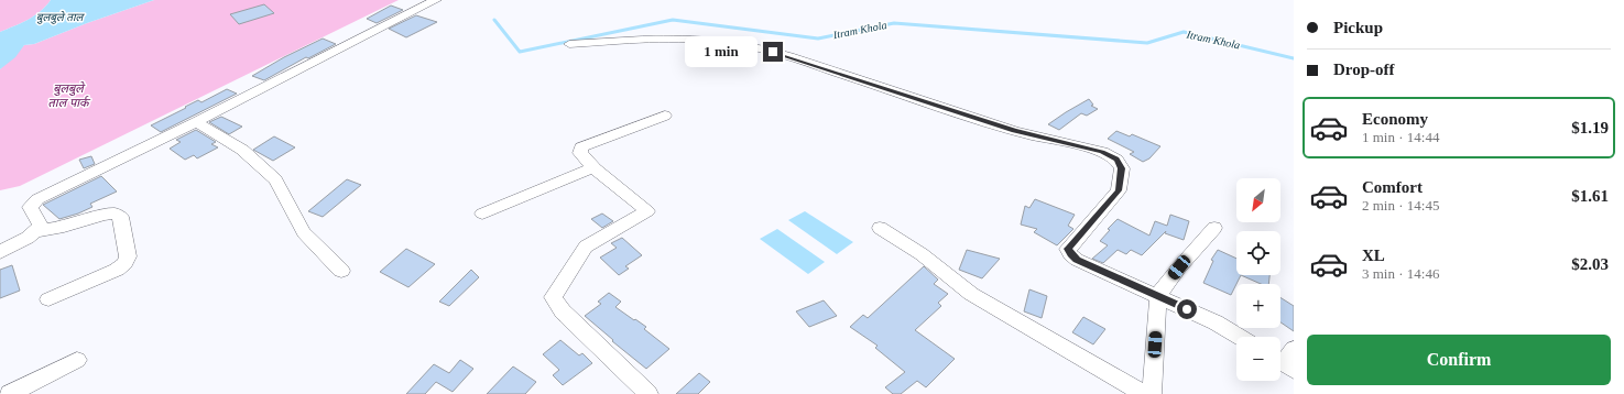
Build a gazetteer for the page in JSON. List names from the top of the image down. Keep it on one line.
{"water":["बुलबुले ताल","Itram Khola"],"parks":["बुलबुले ताल पार्क"],"north":"bottom left","page":{"banner":["Pickup","Drop-off"],"bubble":"1 min","list":[{"name":"Economy","note":"1 min · 14:44","value":"$1.19"},{"name":"Comfort","note":"2 min · 14:45","value":"$1.61"},{"name":"XL","note":"3 min · 14:46","value":"$2.03"}],"map_buttons":["+","−"],"buttons":"Confirm"}}
